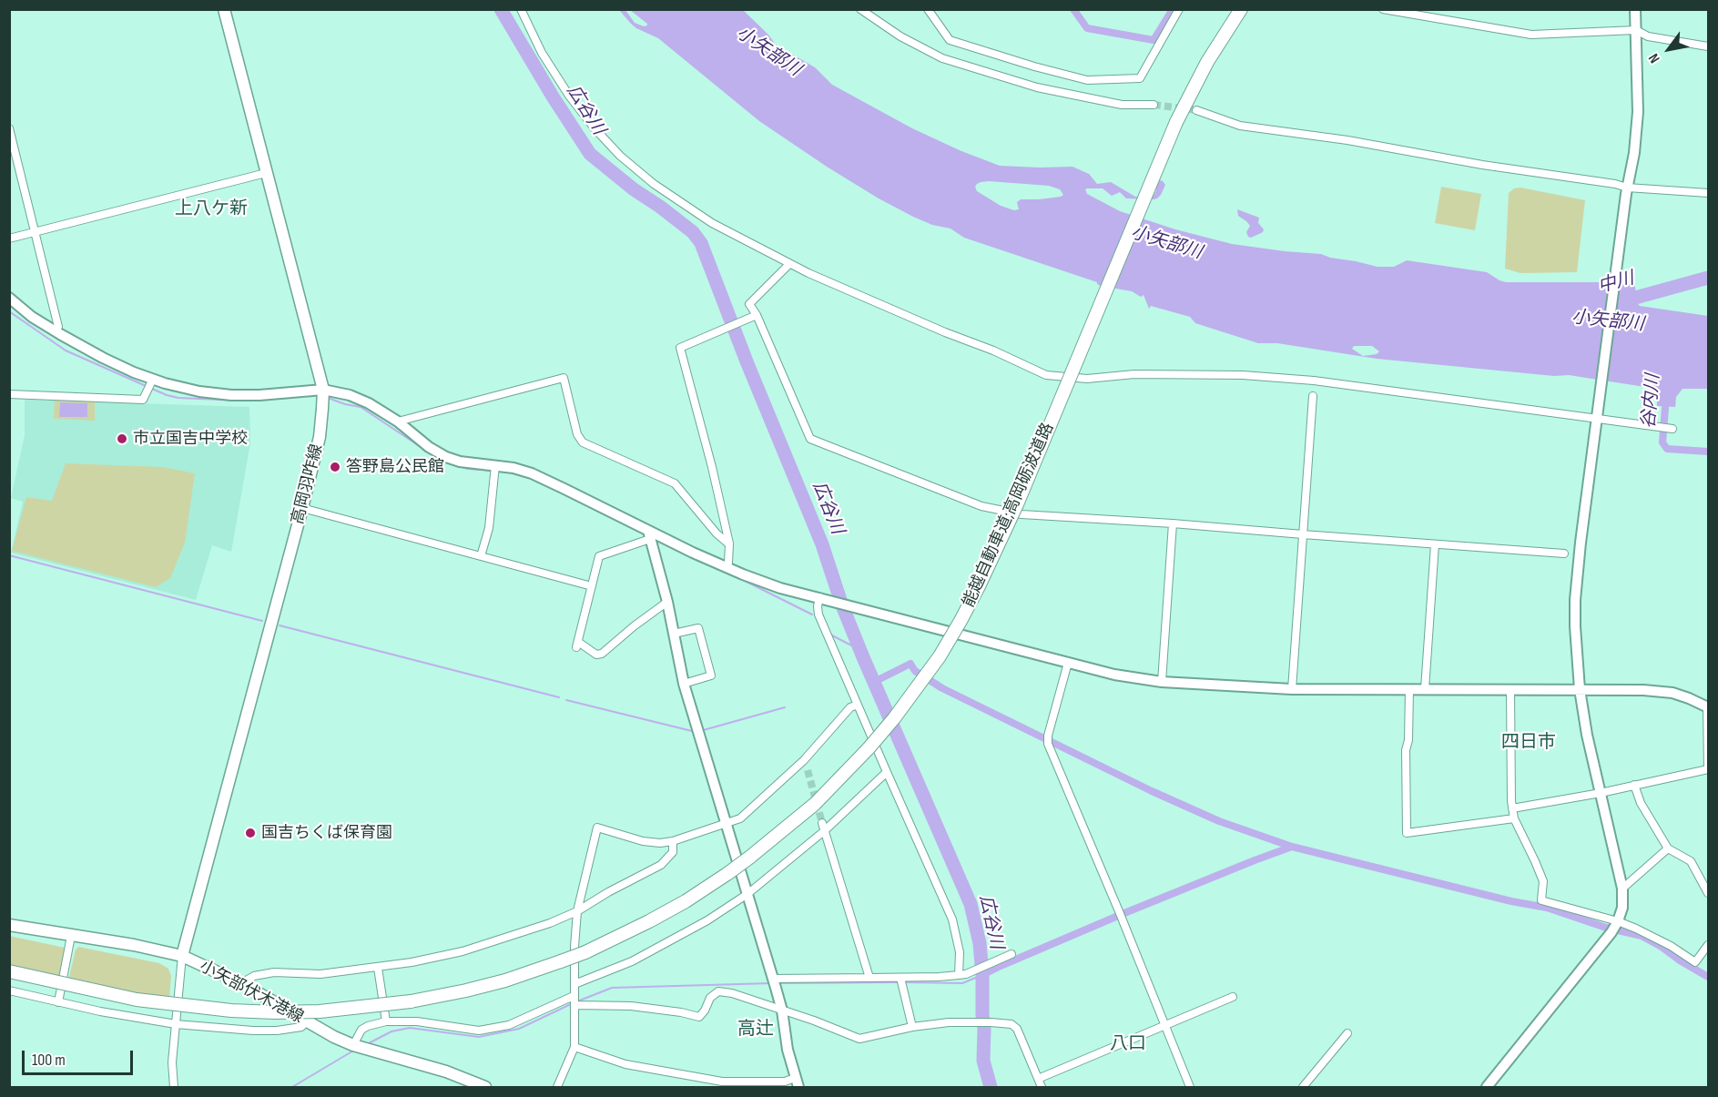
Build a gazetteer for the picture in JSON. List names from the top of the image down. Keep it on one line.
{"streets":{"highway":["能越自動車道;高岡砺波道路"],"main road":["高岡羽咋線","小矢部伏木港線"]},"crossings":[["高岡羽咋線","小矢部伏木港線"]],"districts":["上八ケ新","四日市","高辻","八口"],"water":["小矢部川","広谷川","中川","谷内川"],"places":["市立国吉中学校","答野島公民館","国吉ちくば保育園"],"scale_bar":"100 m","north":"bottom left"}
